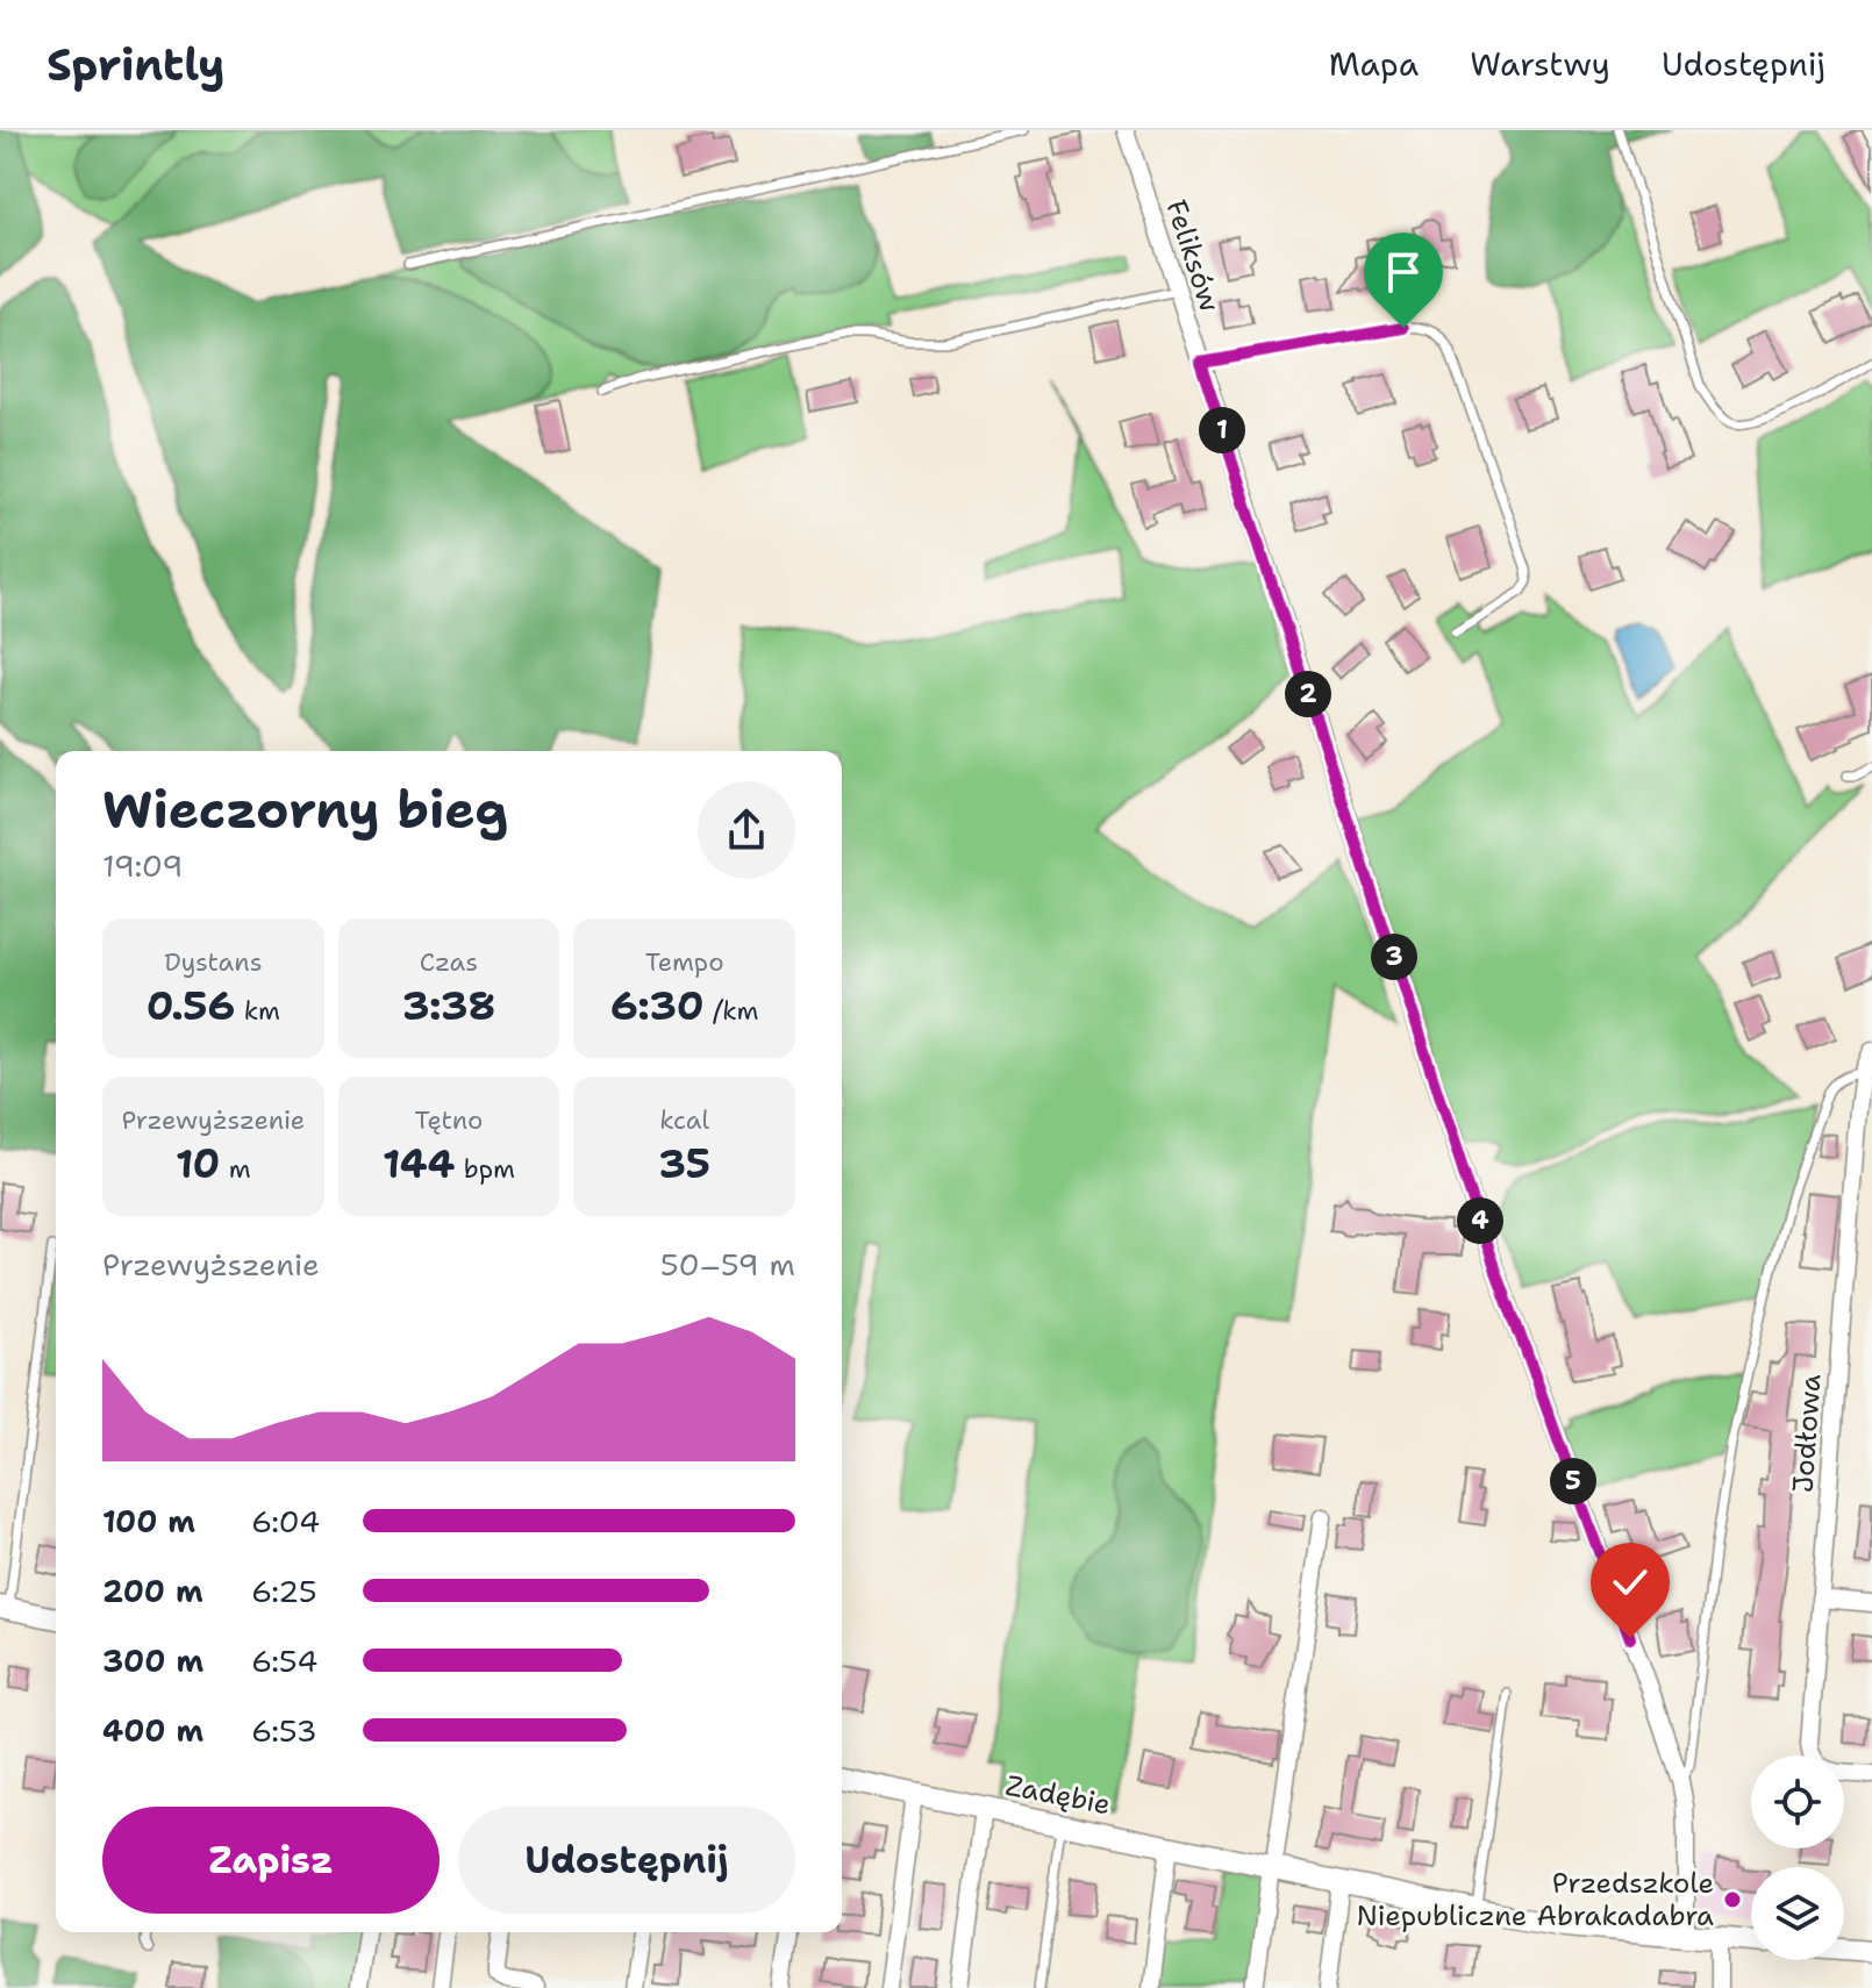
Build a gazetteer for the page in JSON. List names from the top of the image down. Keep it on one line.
{"streets":{"street":["Feliksów","Jodłowa","Zadębie"]},"crossings":[["Feliksów","Zadębie"]],"places":["Przedszkole Niepubliczne Abrakadabra"],"page":{"header":"Sprintly","nav":["Mapa","Warstwy","Udostępnij"],"pins":["1","2","3","4","5"],"heading":["Wieczorny bieg","19:09"],"stats":[["Dystans","0.56 km"],["Czas","3:38"],["Tempo","6:30 /km"],["Przewyższenie","10 m"],["Tętno","144 bpm"],["kcal","35"]],"chart":["Przewyższenie","50–59 m"],"list":[{"name":"100 m","note":"6:04"},{"name":"200 m","note":"6:25"},{"name":"300 m","note":"6:54"},{"name":"400 m","note":"6:53"}],"buttons":["Zapisz","Udostępnij"]}}
